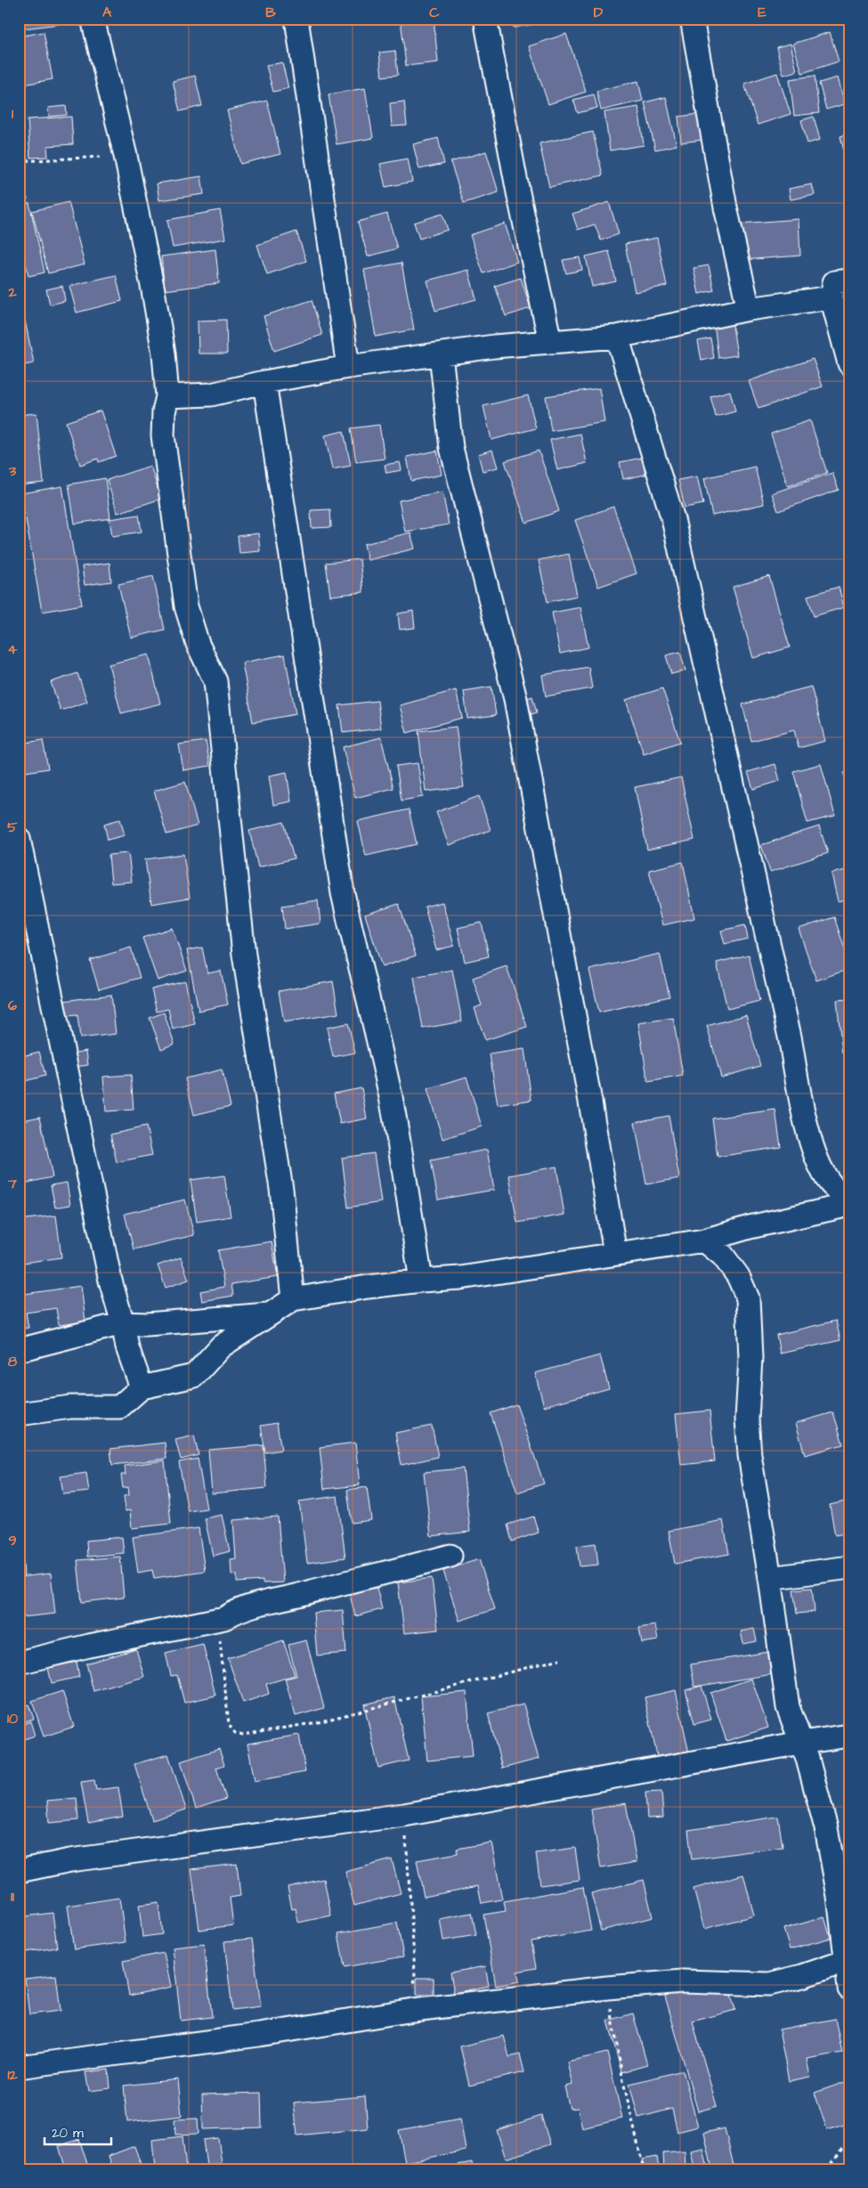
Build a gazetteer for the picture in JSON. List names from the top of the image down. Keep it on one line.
{"scale_bar":"20 m","grid":{"columns":["A","B","C","D","E"],"rows":["1","2","3","4","5","6","7","8","9","10","11","12"]}}
